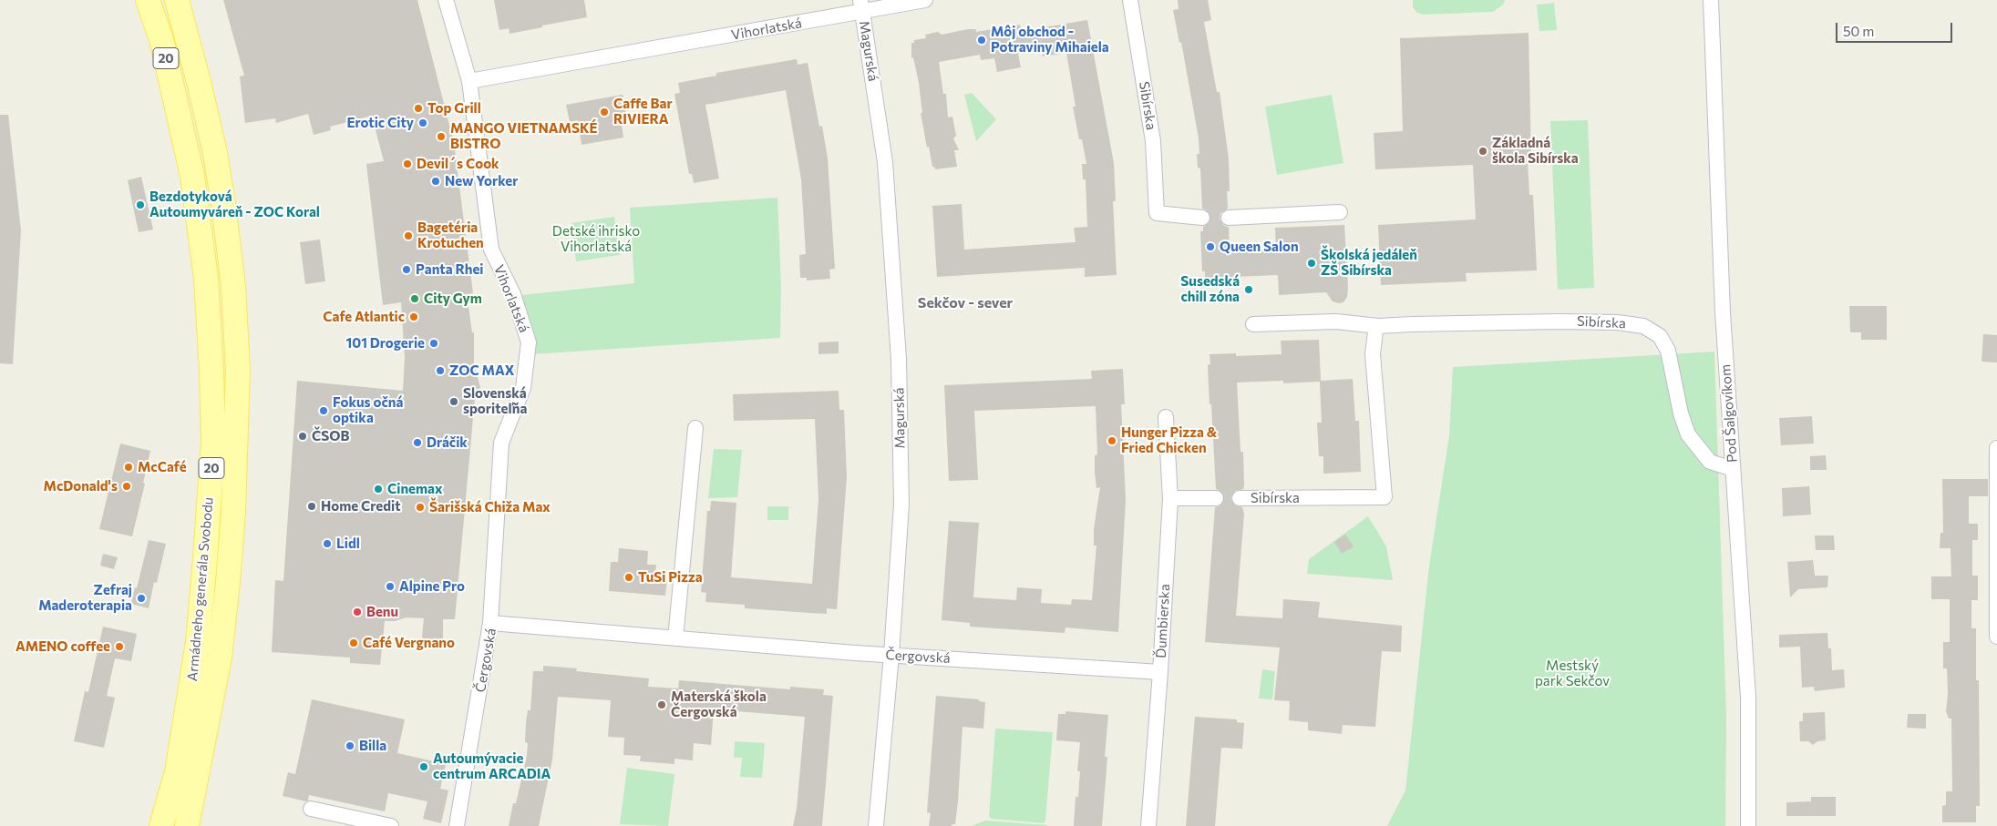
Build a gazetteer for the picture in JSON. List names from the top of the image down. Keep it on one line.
{"streets":{"main road":["20","Armádneho generála Svobodu"],"street":["Vihorlatská","Magurská","Sibírska","Pod Šalgovíkom","Ďumbierska","Čergovská"]},"crossings":[["Vihorlatská","Magurská"],["Vihorlatská","Čergovská"],["Magurská","Čergovská"],["Sibírska","Pod Šalgovíkom"],["Ďumbierska","Čergovská"]],"districts":["Sekčov - sever"],"parks":["Detské ihrisko Vihorlatská","Mestský park Sekčov"],"places":["Môj obchod - Potraviny Mihaiela","Top Grill","Caffe Bar RIVIERA","Erotic City","MANGO VIETNAMSKÉ BISTRO","Základná škola Sibírska","Devil´s Cook","New Yorker","Bezdotyková Autoumyváreň - ZOC Koral","Bagetéria Krotuchen","Queen Salon","Školská jedáleň ZŠ Sibírska","Panta Rhei","Susedská chill zóna","City Gym","Cafe Atlantic","101 Drogerie","ZOC MAX","Slovenská sporiteľňa","Fokus očná optika","ČSOB","Hunger Pizza & Fried Chicken","Dráčik","McCafé","McDonald's","Cinemax","Home Credit","Šarišská Chiža Max","Lidl","TuSi Pizza","Alpine Pro","Zefraj Maderoterapia","Benu","Café Vergnano","AMENO coffee","Materská škola Čergovská","Billa","Autoumývacie centrum ARCADIA"],"scale_bar":"50 m"}
